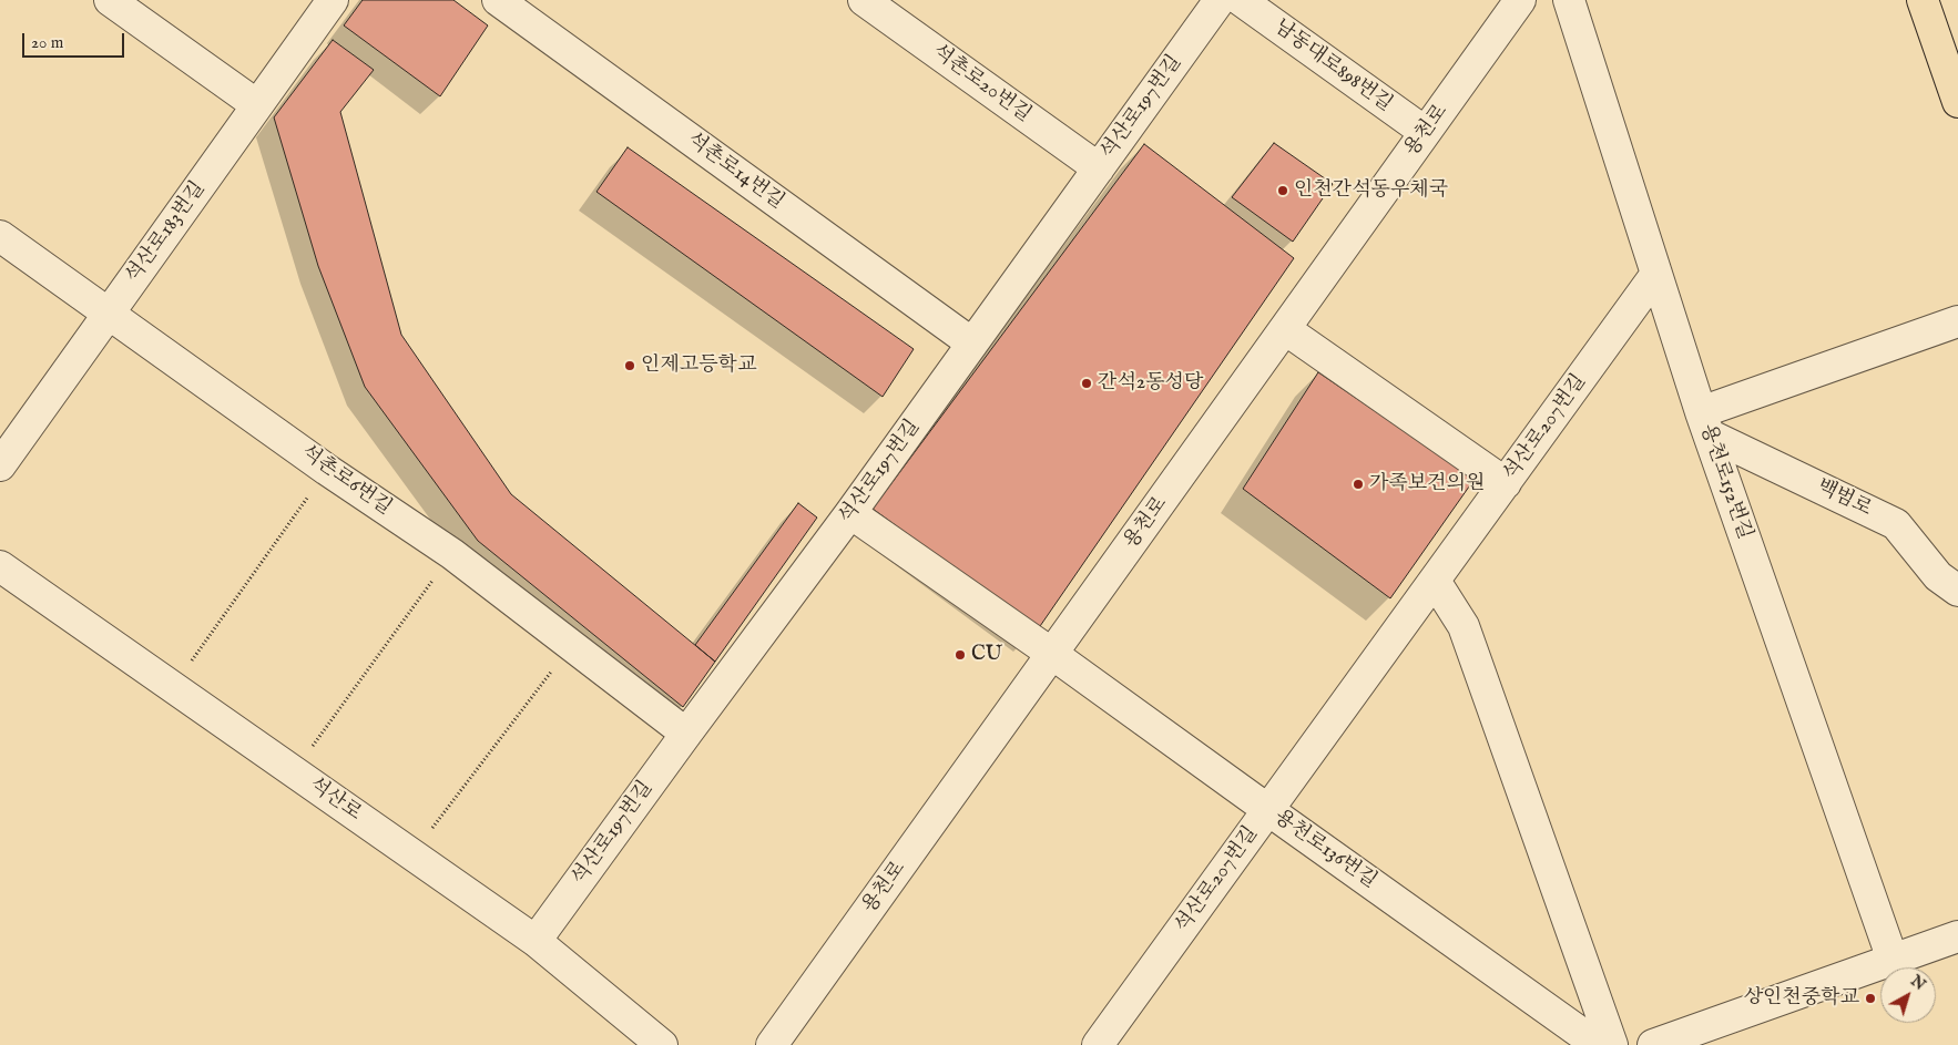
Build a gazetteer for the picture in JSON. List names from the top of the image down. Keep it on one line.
{"streets":{"street":["남동대로898번길","석촌로20번길","석산로197번길","용천로","석촌로14번길","석산로183번길","석산로207번길","석촌로6번길","용천로152번길","백범로","석산로","용천로136번길"]},"crossings":[["남동대로898번길","용천로"],["석촌로20번길","석산로197번길"],["석산로197번길","석촌로14번길"],["석산로197번길","석촌로6번길"],["석산로197번길","석산로"],["석산로197번길","용천로136번길"],["용천로","용천로136번길"],["석산로183번길","석촌로6번길"],["석산로207번길","용천로152번길"],["석산로207번길","용천로136번길"],["용천로152번길","백범로"]],"places":["인천간석동우체국","인제고등학교","간석2동성당","가족보건의원","CU","상인천중학교"],"scale_bar":"20 m","north":"top right"}
